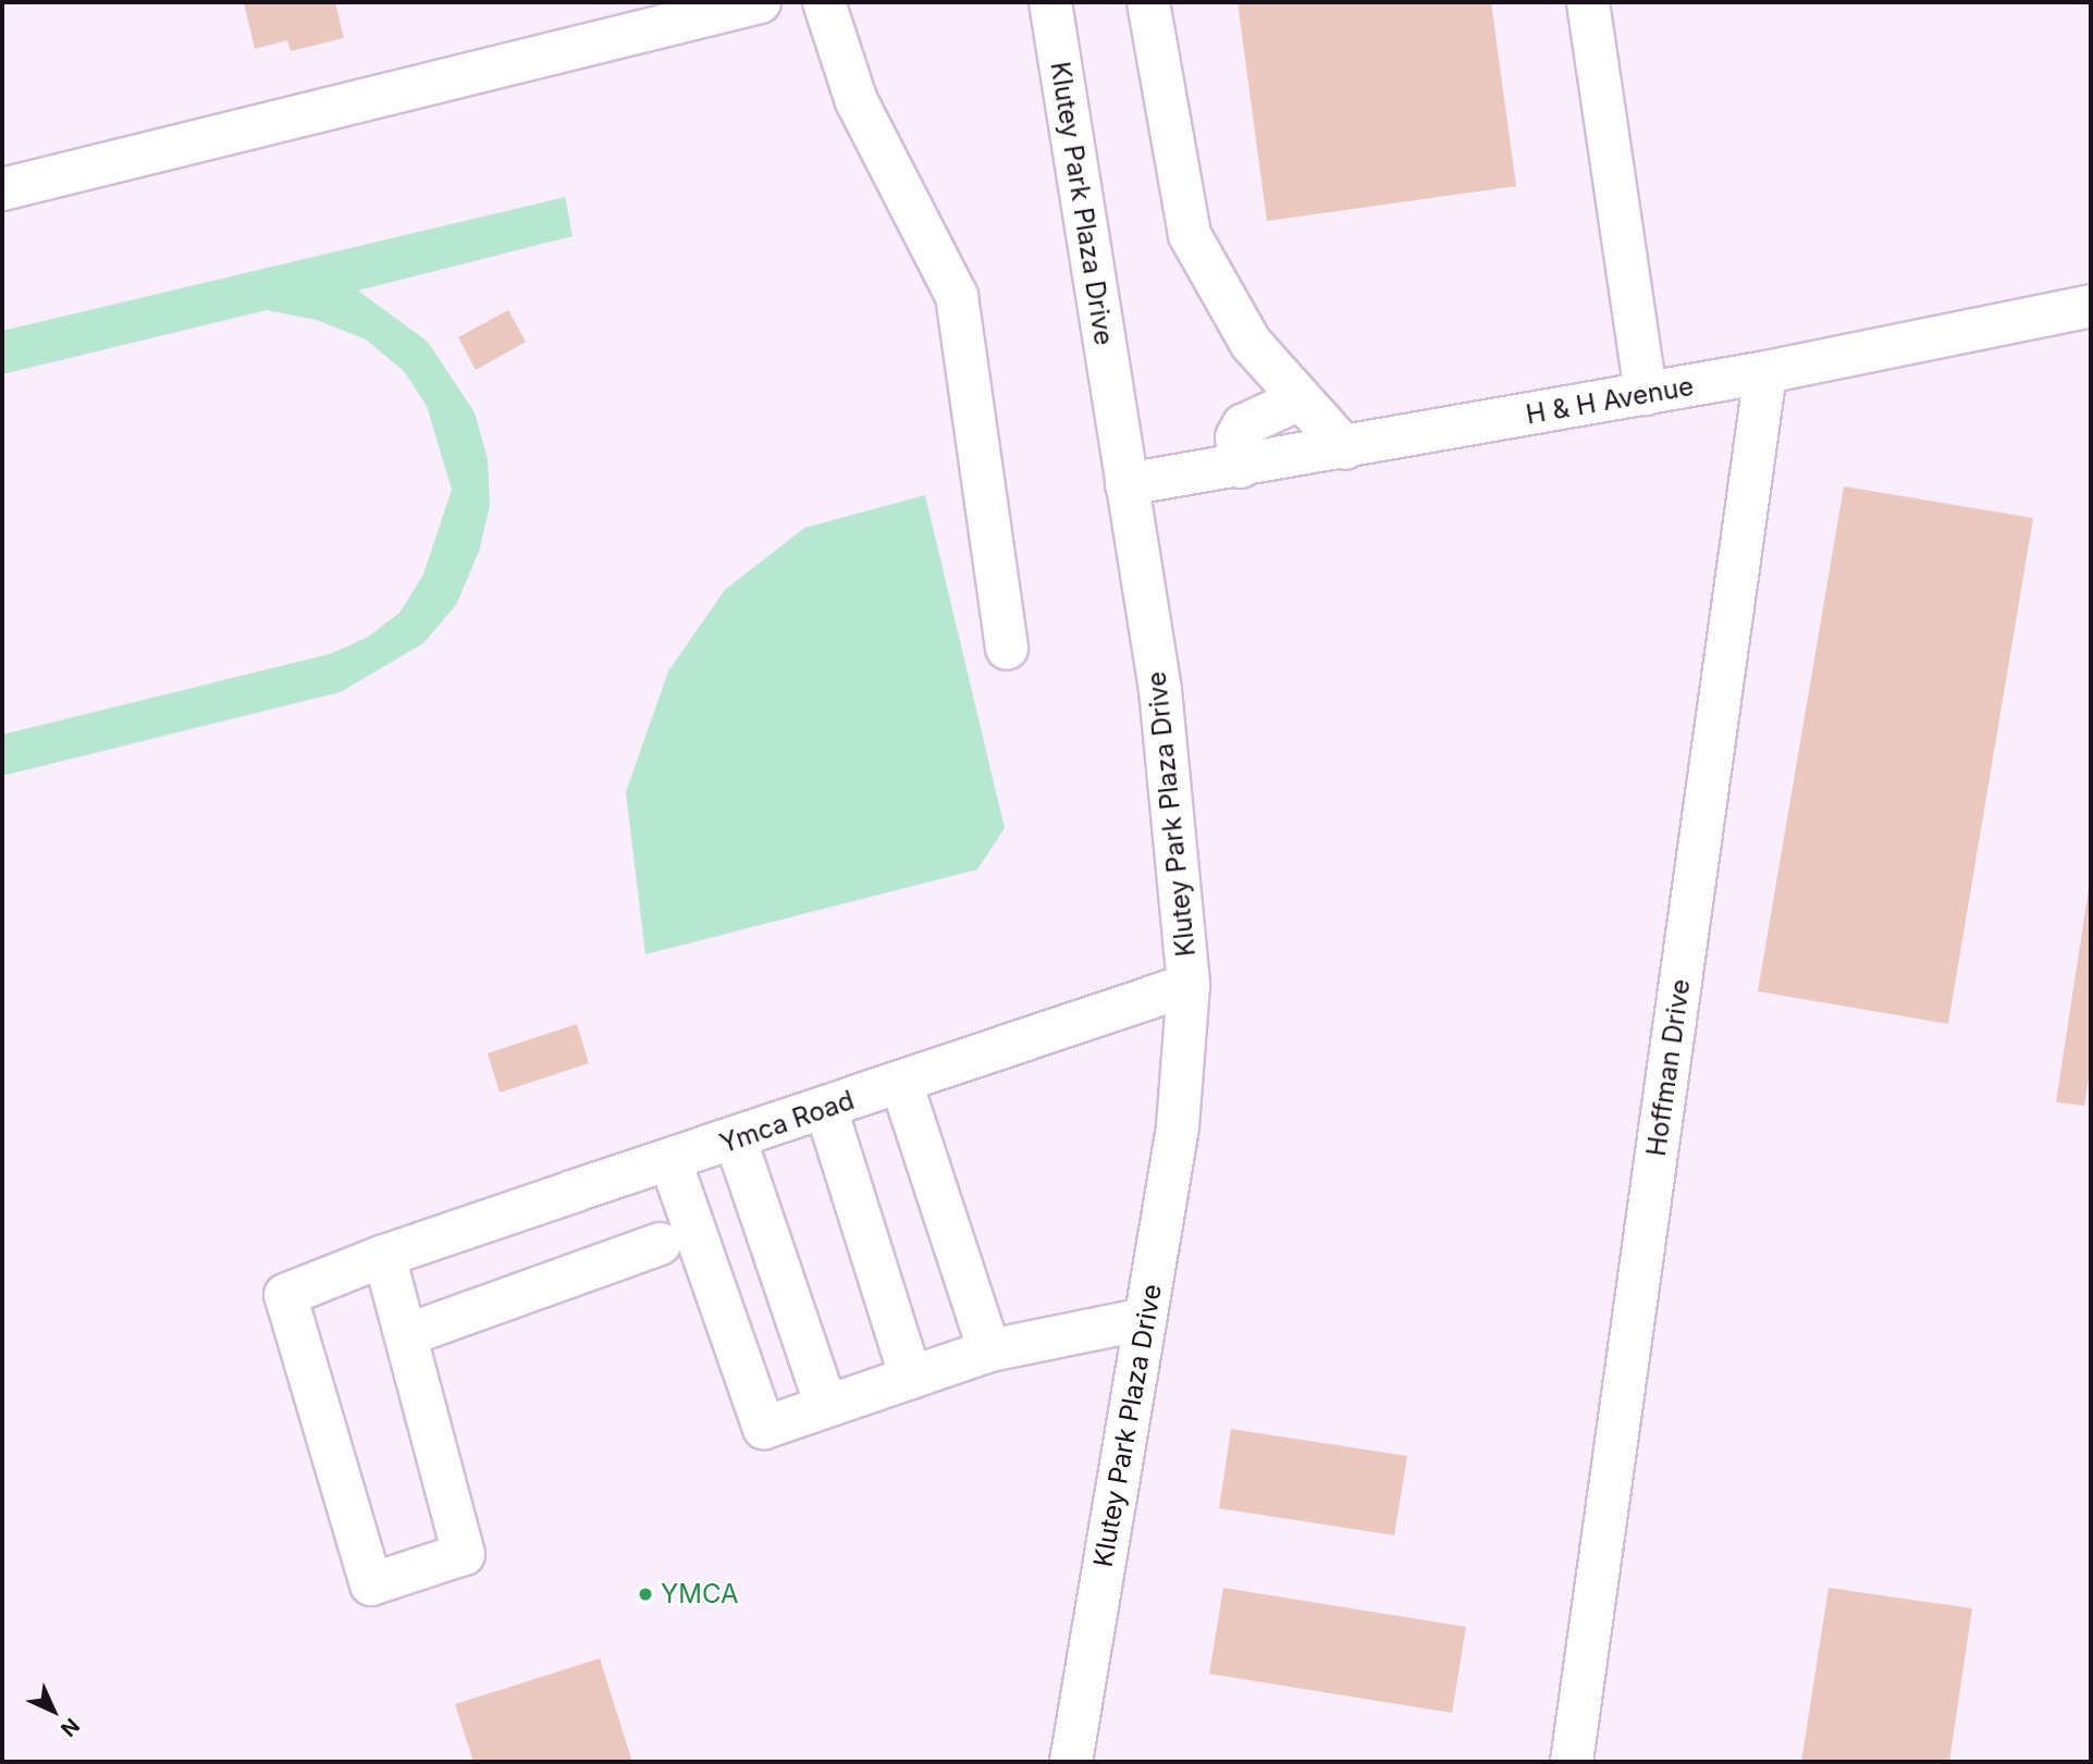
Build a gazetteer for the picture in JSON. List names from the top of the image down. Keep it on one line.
{"streets":{"street":["Klutey Park Plaza Drive","H & H Avenue","Hoffman Drive","Ymca Road"]},"crossings":[["Klutey Park Plaza Drive","H & H Avenue"],["Klutey Park Plaza Drive","Ymca Road"],["H & H Avenue","Hoffman Drive"]],"places":["YMCA"],"north":"bottom right"}
